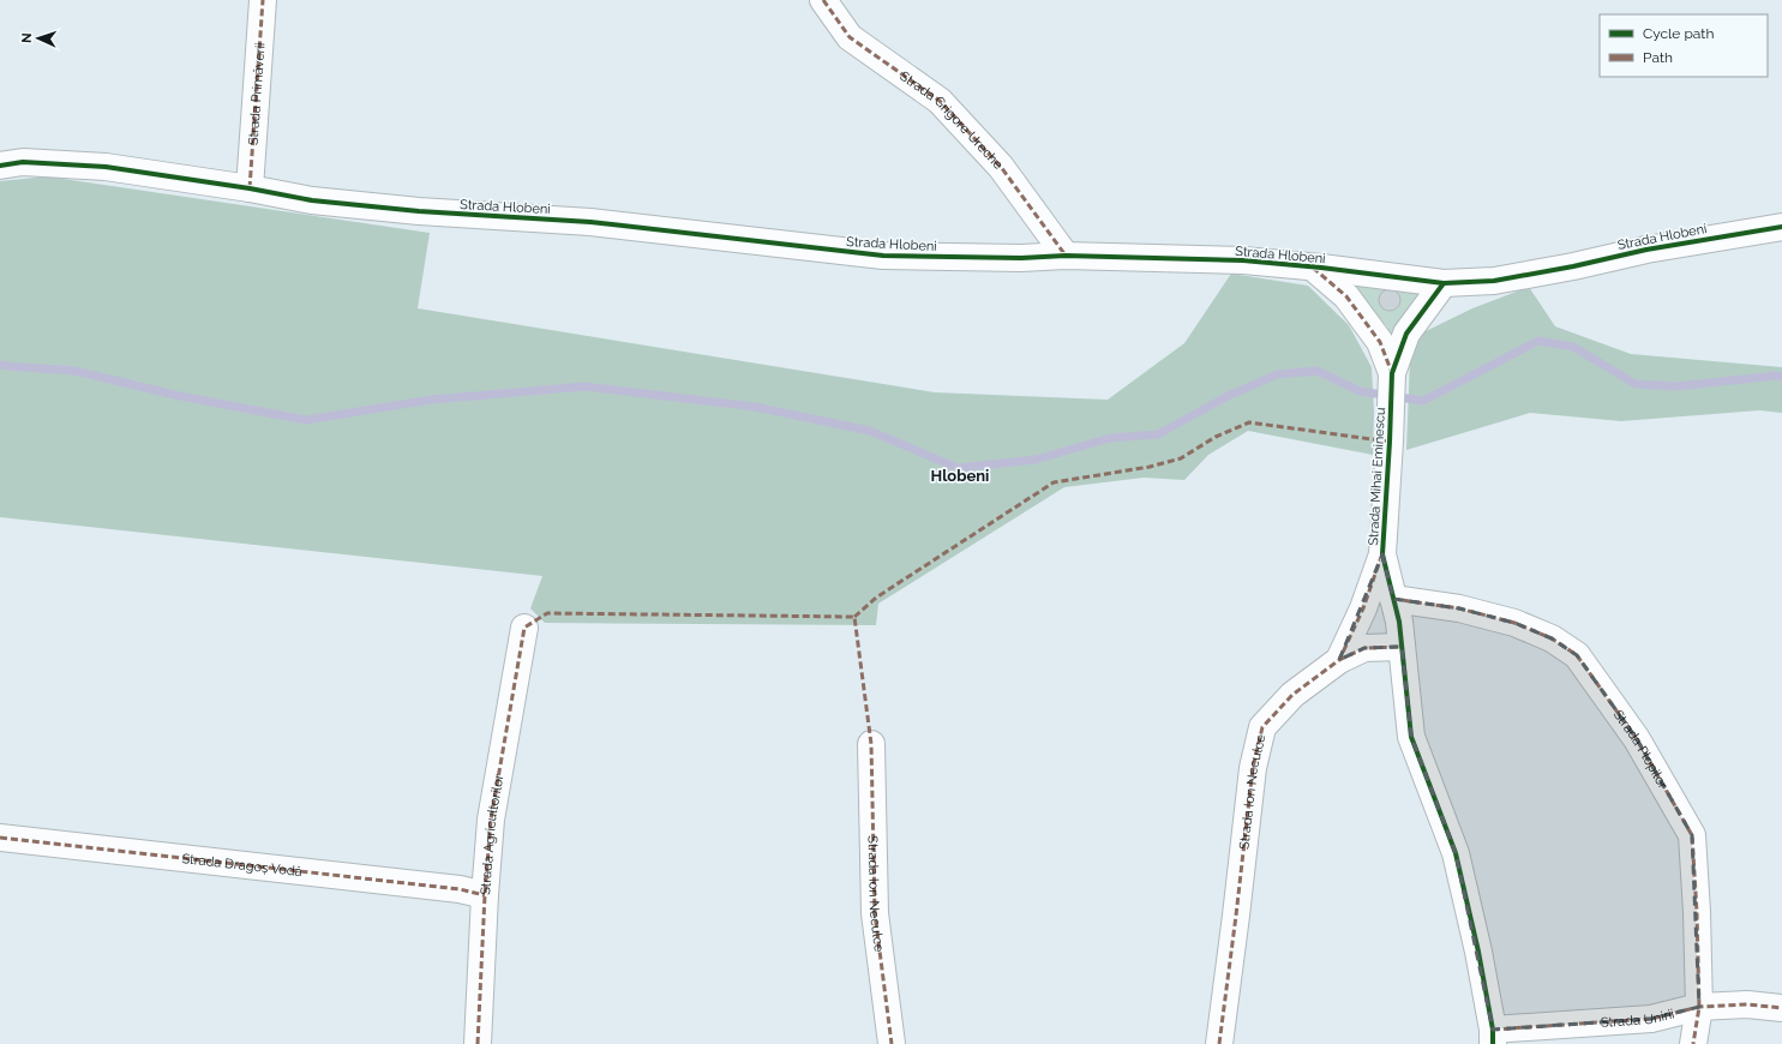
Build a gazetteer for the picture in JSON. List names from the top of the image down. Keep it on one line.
{"streets":{"street":["Strada Primăverii","Strada Grigore Ureche","Strada Hlobeni","Strada Mihai Eminescu","Strada Plopilor","Strada Ion Neculce","Strada Agricultorilor","Strada Dragoș Vodă","Strada Unirii"]},"crossings":[["Strada Primăverii","Strada Hlobeni"],["Strada Grigore Ureche","Strada Hlobeni"],["Strada Hlobeni","Strada Mihai Eminescu"],["Strada Mihai Eminescu","Strada Plopilor"],["Strada Mihai Eminescu","Strada Ion Neculce"],["Strada Mihai Eminescu","Strada Unirii"],["Strada Plopilor","Strada Unirii"],["Strada Agricultorilor","Strada Dragoș Vodă"]],"districts":["Hlobeni"],"legend":["Cycle path","Path"],"north":"left"}
